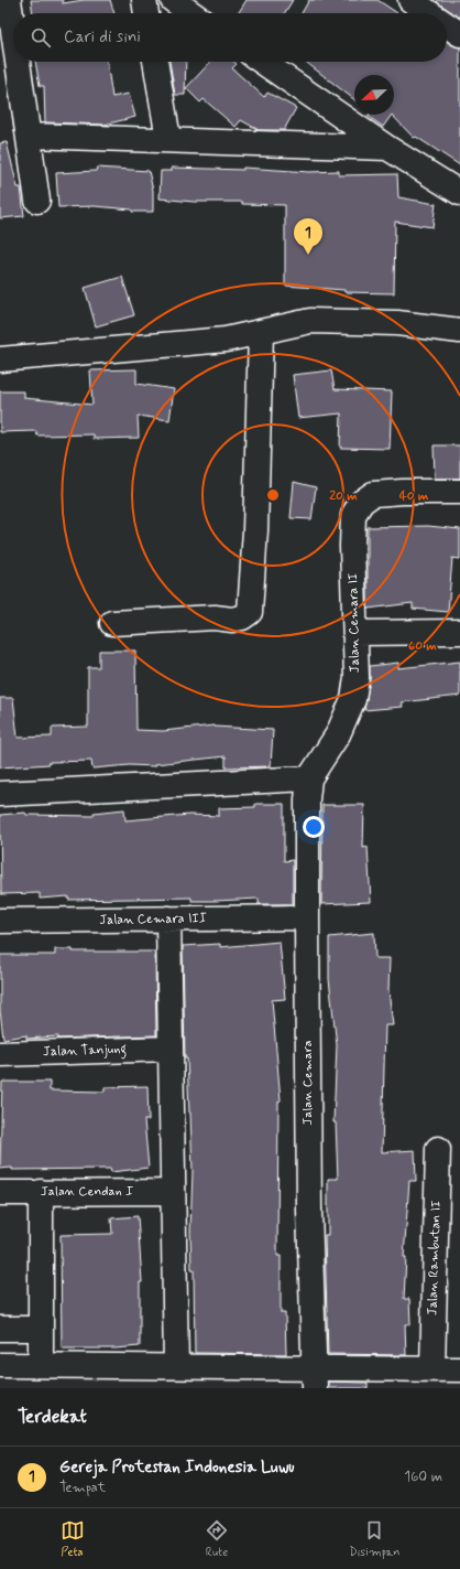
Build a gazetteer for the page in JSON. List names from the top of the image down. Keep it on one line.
{"streets":{"street":["Jalan Cemara II","Jalan Cemara III","Jalan Tanjung","Jalan Cemara","Jalan Cendan I","Jalan Rambutan II"]},"crossings":[["Jalan Cemara II","Jalan Cemara"],["Jalan Cemara III","Jalan Cemara"]],"north":"bottom left","page":{"search":"Cari di sini","pins":"1","heading":"Terdekat","list":[{"mark":"1","name":"Gereja Protestan Indonesia Luwu","note":"Tempat","value":"160 m"}],"nav":["Peta","Rute","Disimpan"]},"rings":["20 m","40 m","60 m"]}
